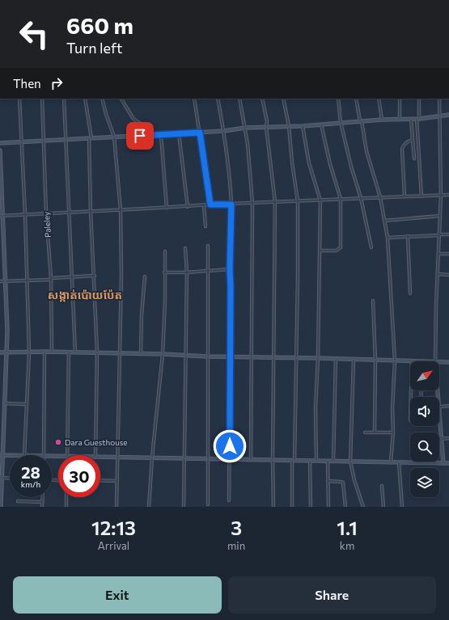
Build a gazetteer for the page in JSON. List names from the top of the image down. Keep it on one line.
{"streets":{"street":["Paleley"]},"districts":["សង្កាត់ប៉ោយប៉ែត"],"places":["Dara Guesthouse"],"north":"top right","page":{"turn":["660 m","Turn left"],"then":"Then","speed":"28 km/h","limit":"30","eta":["12:13","Arrival","3","min","1.1","km"],"buttons":["Exit","Share"]}}
